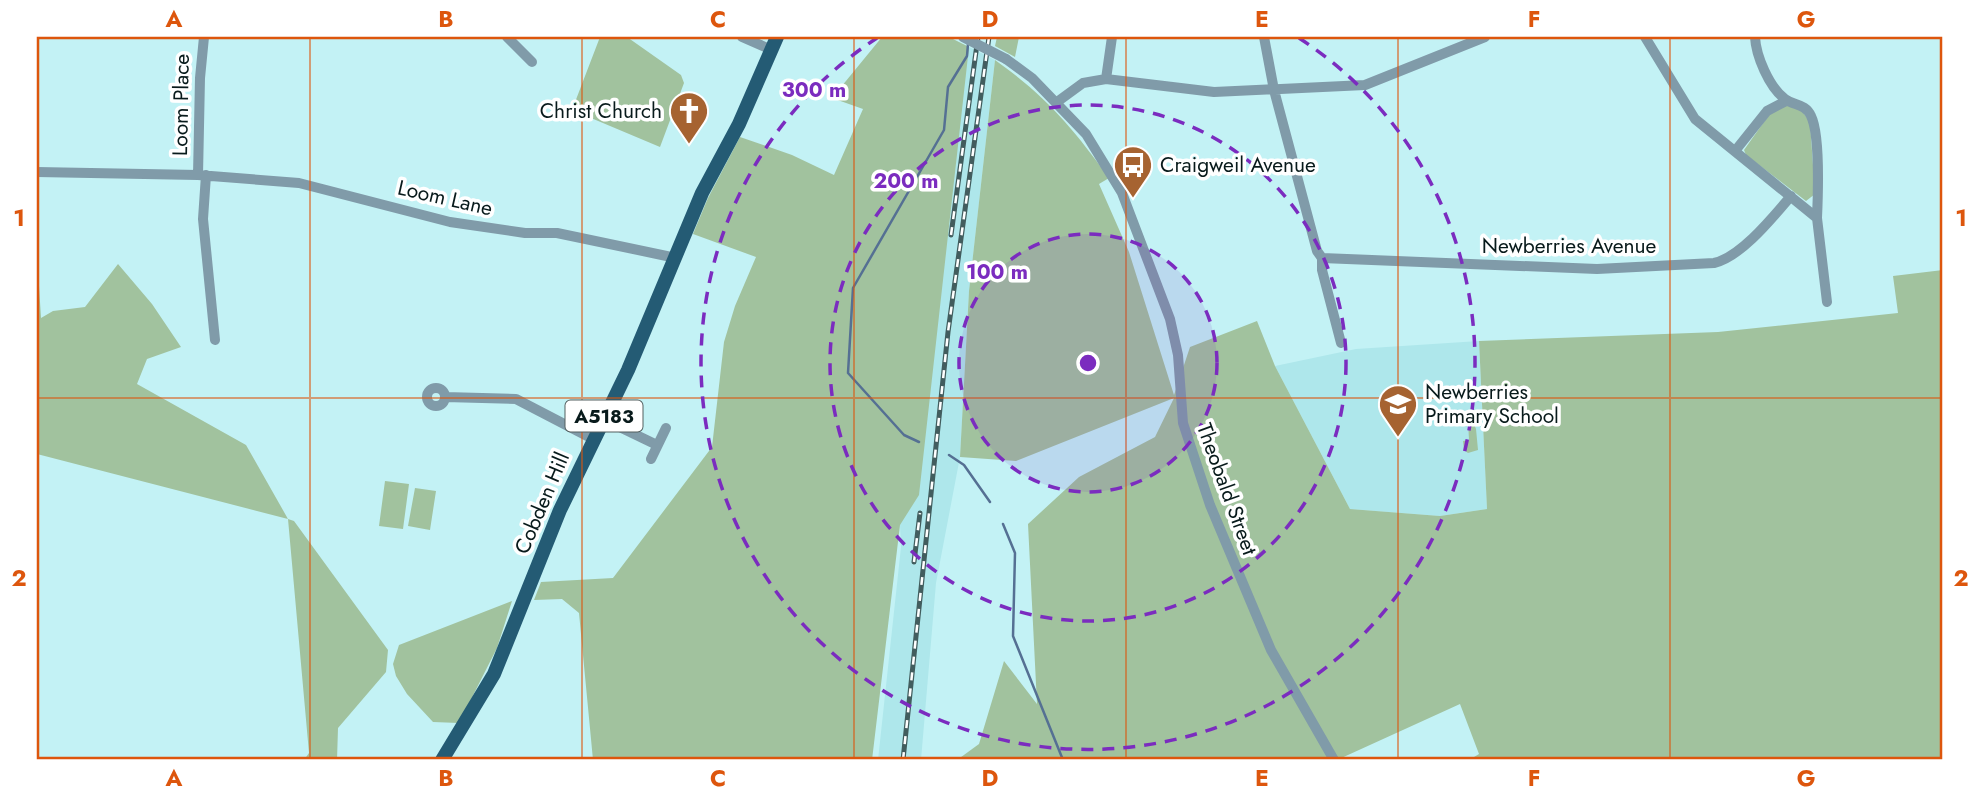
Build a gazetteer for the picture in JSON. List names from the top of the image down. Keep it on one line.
{"streets":{"main road":["A5183","Cobden Hill"],"street":["Loom Place","Loom Lane","Newberries Avenue","Theobald Street"]},"crossings":[["Loom Place","Loom Lane"],["Loom Lane","A5183"],["Loom Lane","Cobden Hill"],["A5183","Cobden Hill"]],"places":{"church":["Christ Church"],"bus stop":["Craigweil Avenue"],"school or university":["Newberries Primary School"]},"grid":{"columns":["A","B","C","D","E","F","G"],"rows":["1","2"]},"rings":["300 m","200 m","100 m"]}
